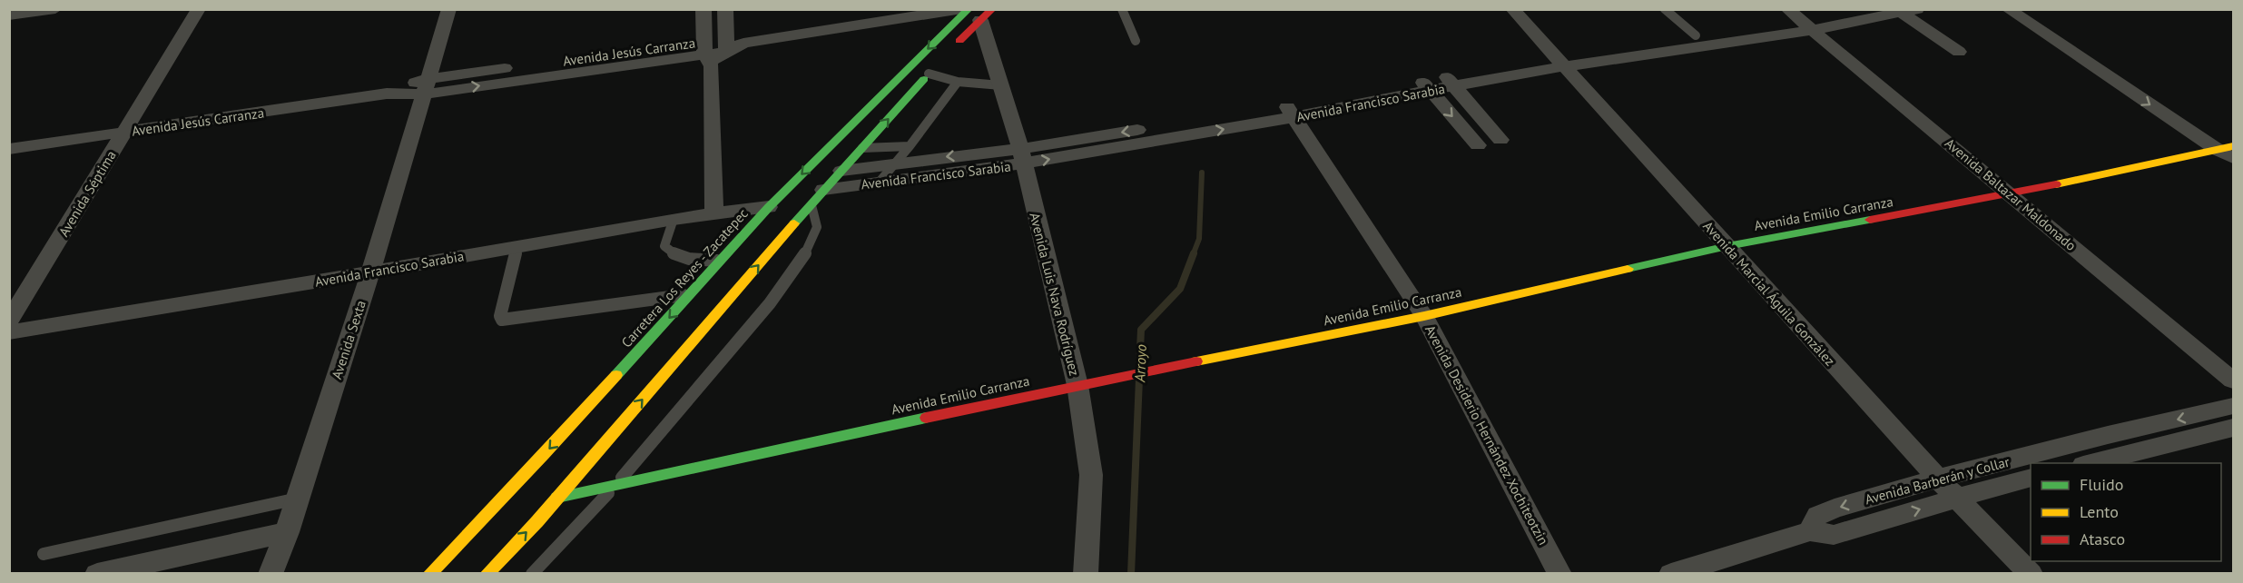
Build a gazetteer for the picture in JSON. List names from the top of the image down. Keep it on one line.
{"streets":{"main road":["Avenida Emilio Carranza","Carretera Los Reyes - Zacatepec"],"street":["Avenida Jesús Carranza","Avenida Francisco Sarabia","Avenida Séptima","Avenida Baltazar Maldonado","Avenida Marcial Águila González","Avenida Luis Nava Rodríguez","Avenida Sexta","Avenida Desiderio Hernández Xochiteotzin","Avenida Barberán y Collar"]},"crossings":[["Avenida Jesús Carranza","Avenida Séptima"],["Avenida Jesús Carranza","Avenida Sexta"],["Avenida Francisco Sarabia","Avenida Baltazar Maldonado"],["Avenida Francisco Sarabia","Carretera Los Reyes - Zacatepec"],["Avenida Francisco Sarabia","Avenida Marcial Águila González"],["Avenida Francisco Sarabia","Avenida Luis Nava Rodríguez"],["Avenida Francisco Sarabia","Avenida Sexta"],["Avenida Francisco Sarabia","Avenida Desiderio Hernández Xochiteotzin"],["Avenida Baltazar Maldonado","Avenida Emilio Carranza"],["Avenida Emilio Carranza","Avenida Marcial Águila González"],["Avenida Emilio Carranza","Avenida Luis Nava Rodríguez"],["Avenida Emilio Carranza","Avenida Desiderio Hernández Xochiteotzin"],["Carretera Los Reyes - Zacatepec","Avenida Luis Nava Rodríguez"],["Avenida Marcial Águila González","Avenida Barberán y Collar"]],"water":["Arroyo"],"legend":["Fluido","Lento","Atasco"]}
